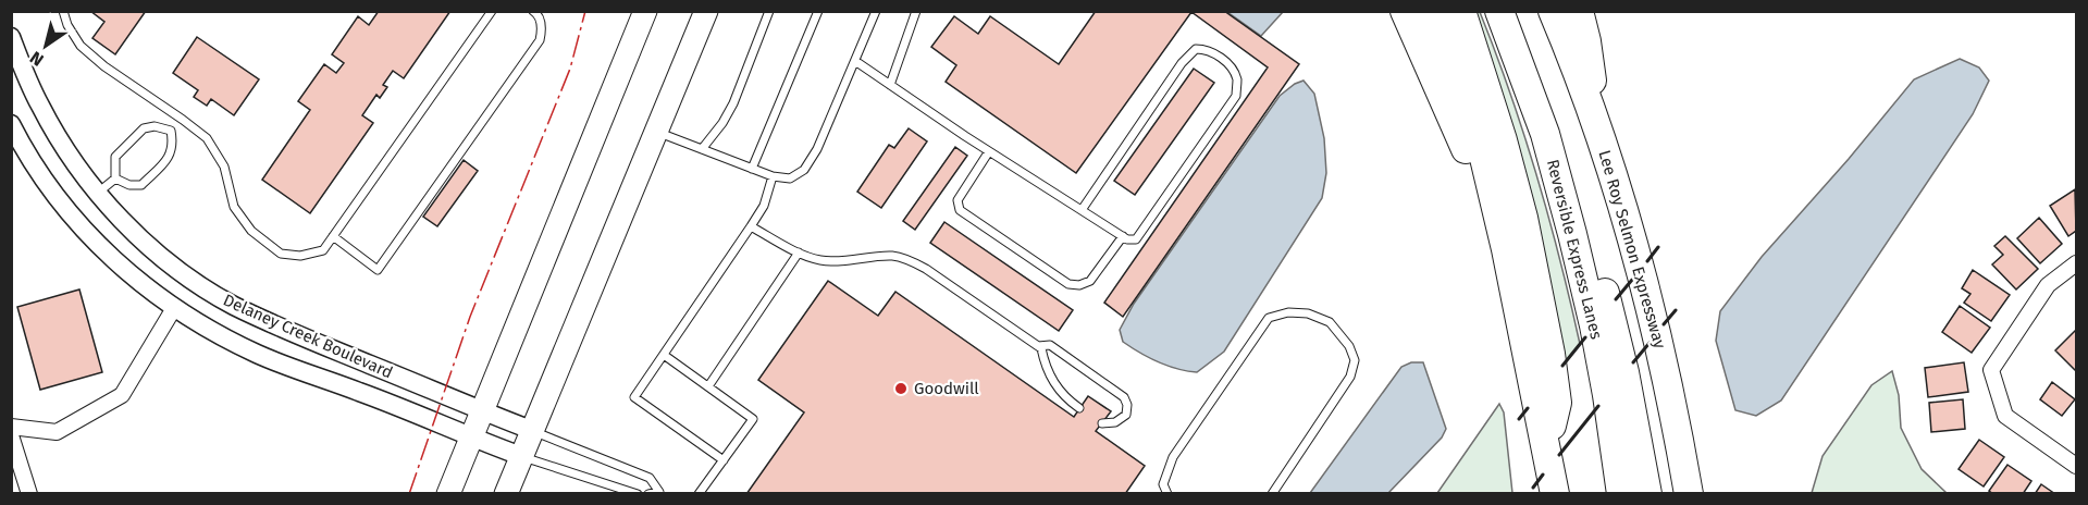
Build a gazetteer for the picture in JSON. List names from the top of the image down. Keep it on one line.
{"streets":{"highway":["Reversible Express Lanes","Lee Roy Selmon Expressway"],"street":["Delaney Creek Boulevard"]},"places":["Goodwill"],"north":"bottom left"}
